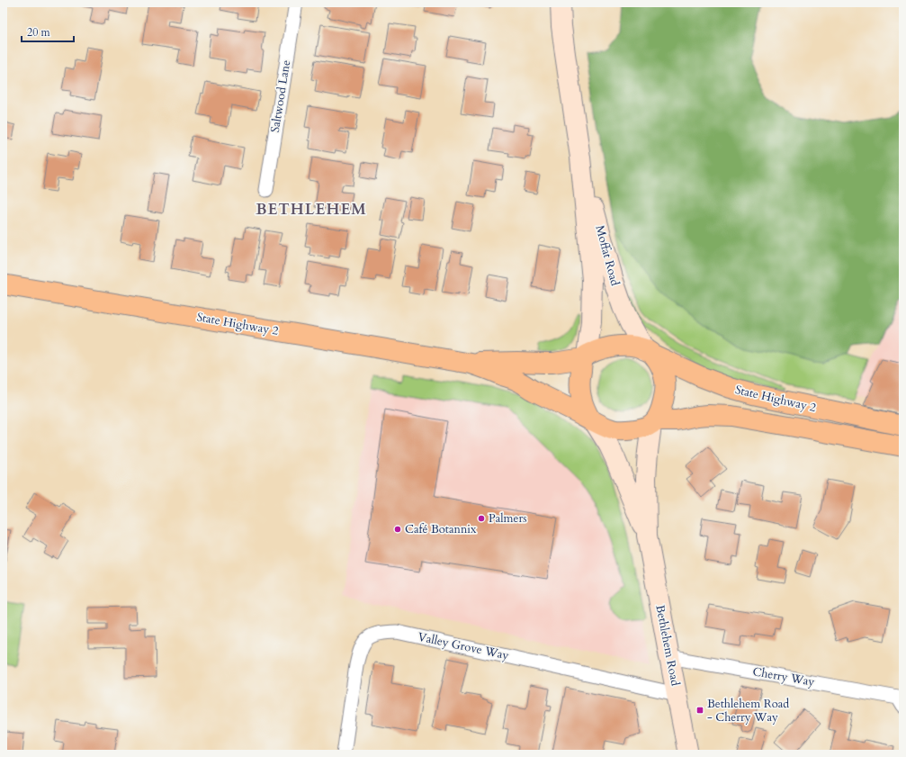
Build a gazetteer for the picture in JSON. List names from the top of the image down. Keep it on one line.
{"streets":{"highway":["State Highway 2"],"main road":["Moffat Road","Bethlehem Road"],"street":["Saltwood Lane","Valley Grove Way","Cherry Way"]},"crossings":[["Moffat Road","State Highway 2"],["Moffat Road","Bethlehem Road"],["State Highway 2","Bethlehem Road"],["Bethlehem Road","Valley Grove Way"],["Bethlehem Road","Cherry Way"]],"districts":["BETHLEHEM"],"places":{"other":["Palmers","Café Botannix"],"transit":["Bethlehem Road - Cherry Way"]},"scale_bar":"20 m"}
